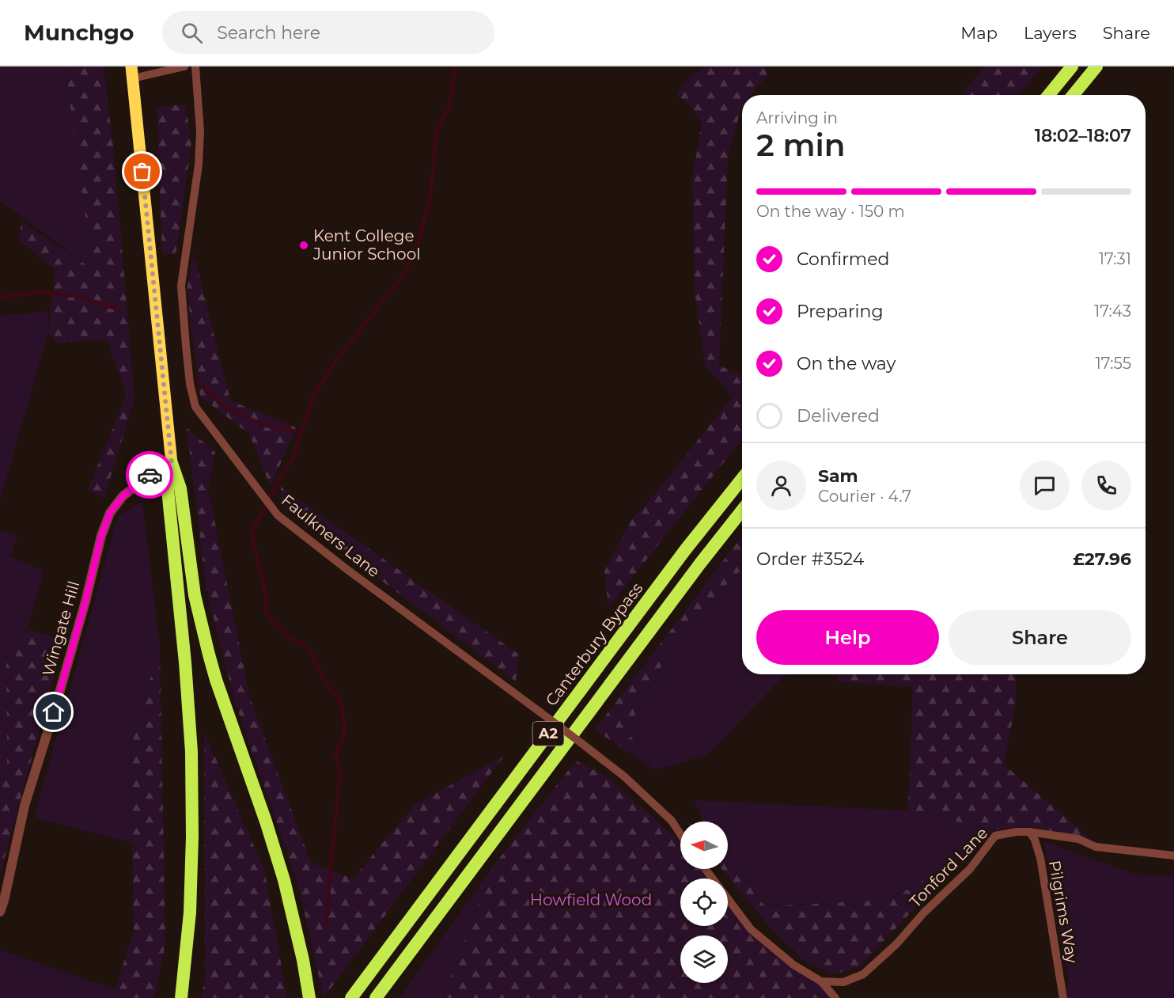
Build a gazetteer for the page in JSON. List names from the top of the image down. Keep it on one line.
{"streets":{"highway":["Canterbury Bypass","A2"],"street":["Faulkners Lane","Wingate Hill","Tonford Lane","Pilgrims Way"]},"crossings":[["Tonford Lane","Pilgrims Way"]],"parks":["Howfield Wood"],"places":["Kent College Junior School"],"north":"left","page":{"header":"Munchgo","search":"Search here","nav":["Map","Layers","Share"],"heading":["2 min","Arriving in","18:02–18:07"],"panel":["Sam","Courier · 4.7","Order #3524","£27.96"],"bar":"On the way · 150 m","list":[["Confirmed","17:31"],["Preparing","17:43"],["On the way","17:55"],"Delivered"],"buttons":["Help","Share"]}}
